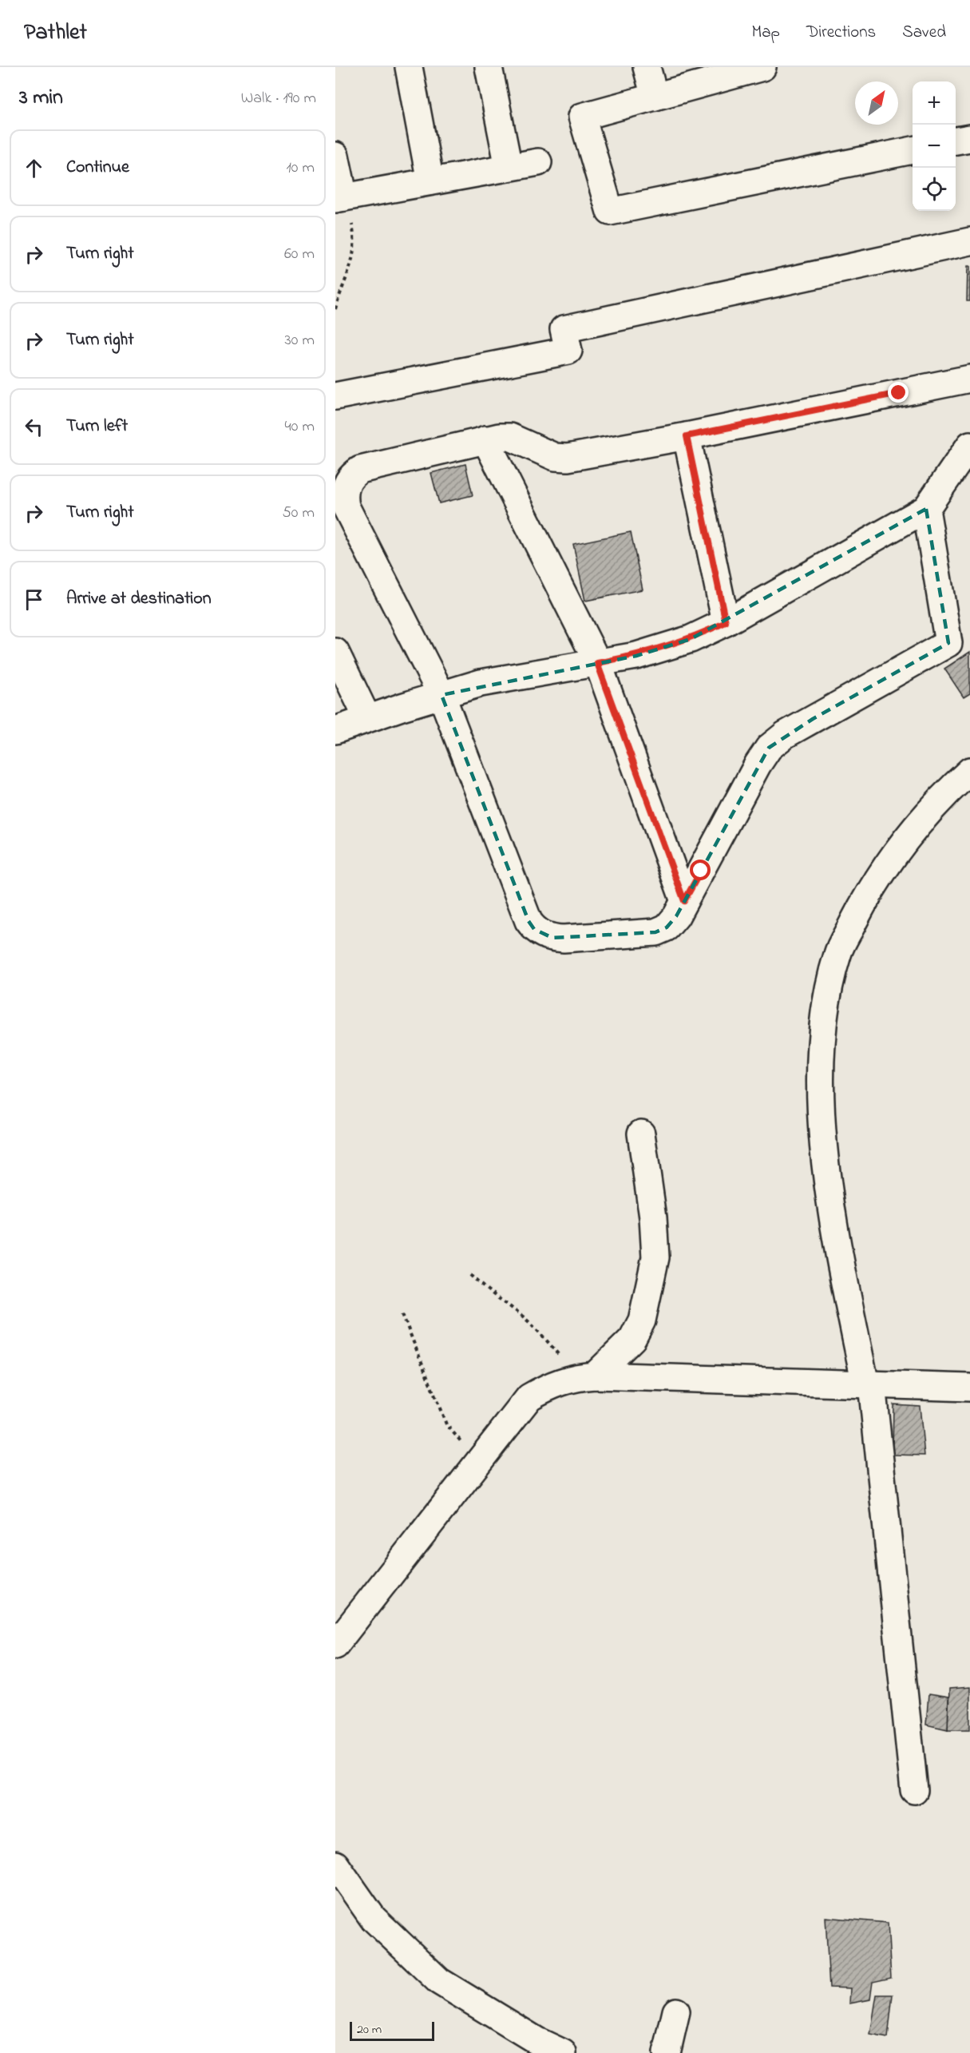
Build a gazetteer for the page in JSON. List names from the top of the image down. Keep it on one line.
{"scale_bar":"20 m","north":"top right","page":{"header":"Pathlet","nav":["Map","Directions","Saved"],"heading":["3 min","Walk · 190 m"],"map_buttons":["+","−"],"list":[["Continue","10 m"],["Turn right","60 m"],["Turn right","30 m"],["Turn left","40 m"],["Turn right","50 m"],"Arrive at destination"],"scale":"20 m"}}
